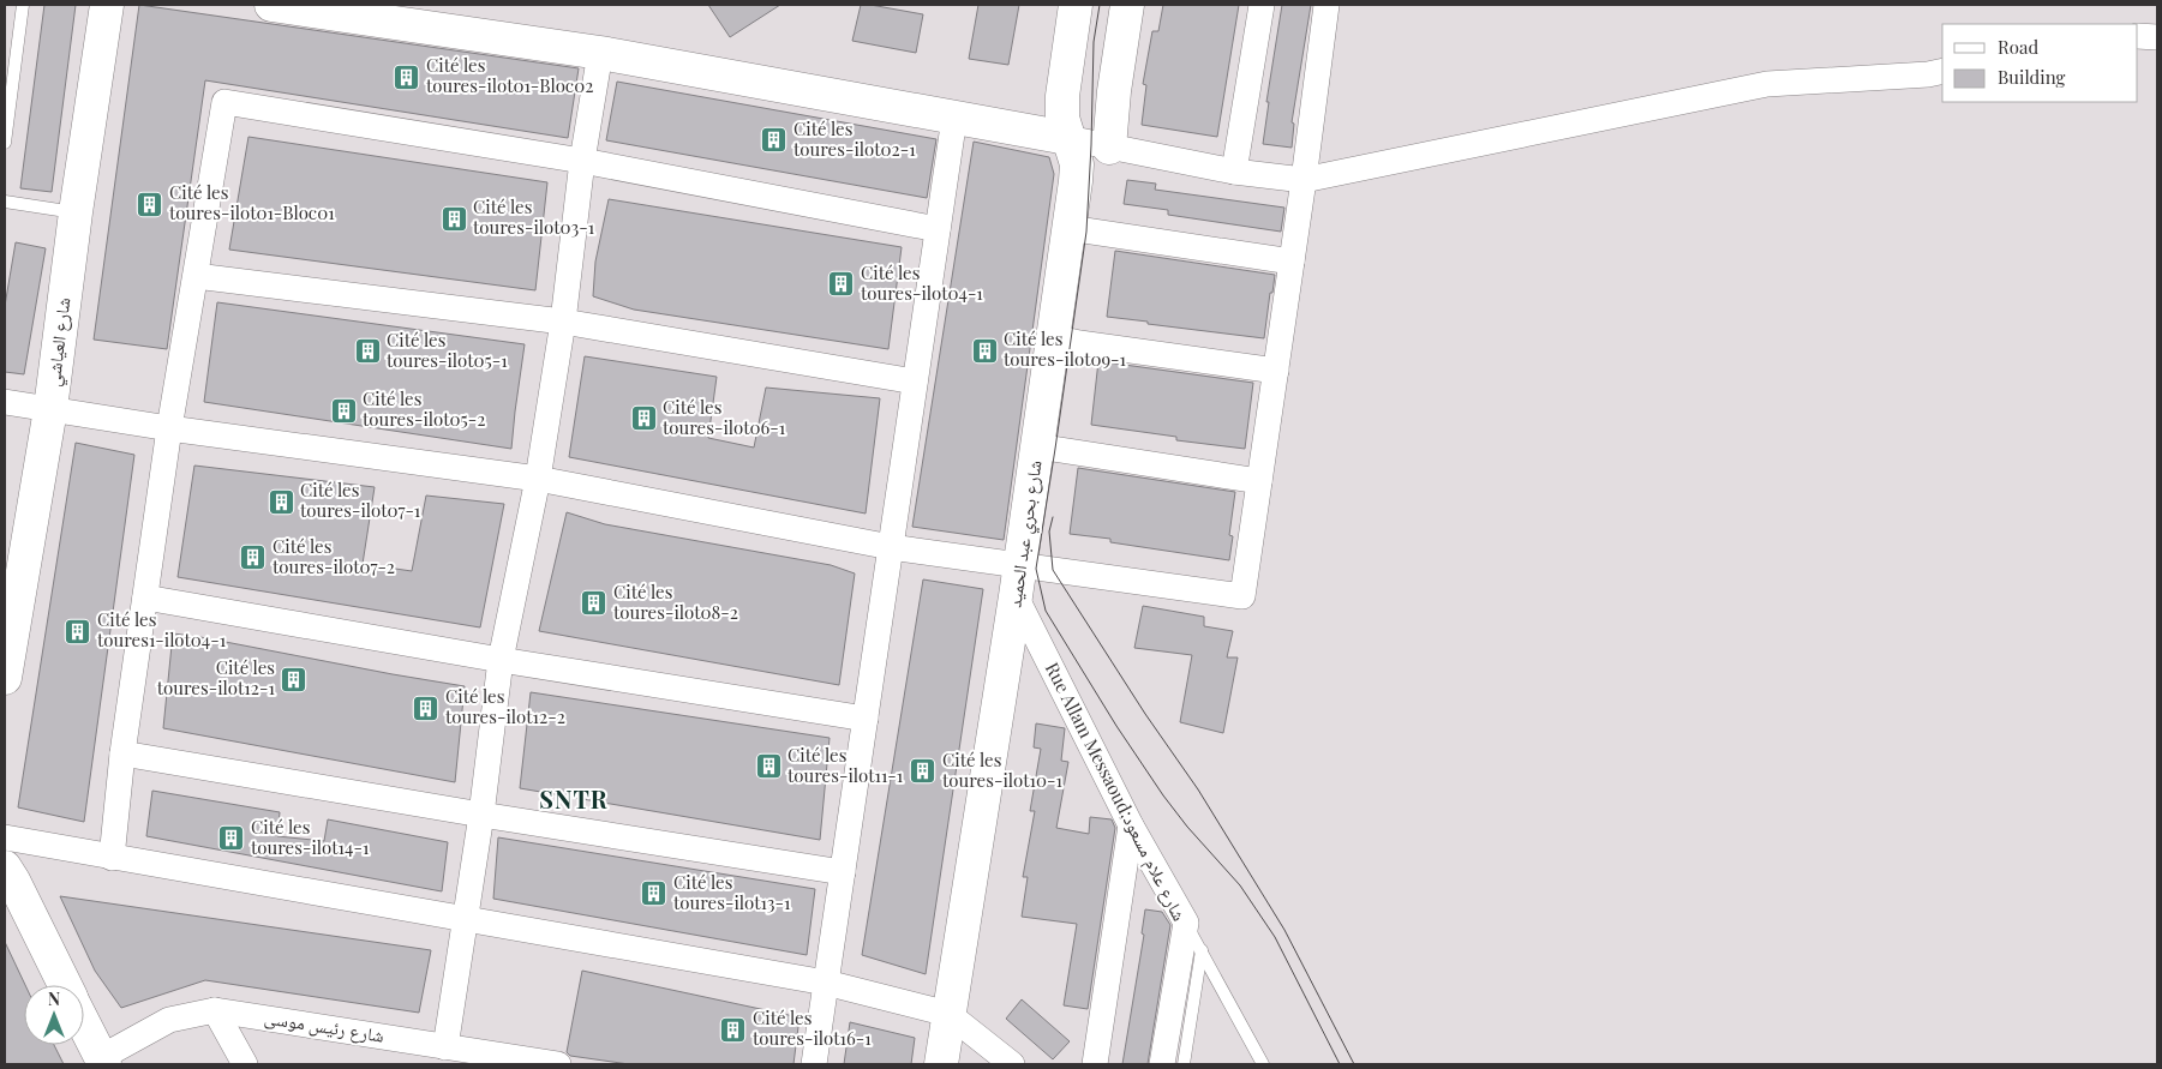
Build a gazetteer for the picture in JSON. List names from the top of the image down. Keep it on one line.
{"streets":{"street":["شارع العياشي","شارع بحري عبد الحميد","Rue Allam Messaoud;شارع علام مسعود","شارع رئيس موسى"]},"crossings":[["شارع بحري عبد الحميد","Rue Allam Messaoud;شارع علام مسعود"]],"districts":["SNTR"],"places":{"building":["Cité les toures-ilot01-Bloc02","Cité les toures-ilot02-1","Cité les toures-ilot01-Bloc01","Cité les toures-ilot03-1","Cité les toures-ilot04-1","Cité les toures-ilot09-1","Cité les toures-ilot05-1","Cité les toures-ilot05-2","Cité les toures-ilot06-1","Cité les toures-ilot07-1","Cité les toures-ilot07-2","Cité les toures-ilot08-2","Cité les toures1-ilot04-1","Cité les toures-ilot12-1","Cité les toures-ilot12-2","Cité les toures-ilot11-1","Cité les toures-ilot10-1","Cité les toures-ilot14-1","Cité les toures-ilot13-1","Cité les toures-ilot16-1"]},"legend":["Road","Building"],"north":"top"}
